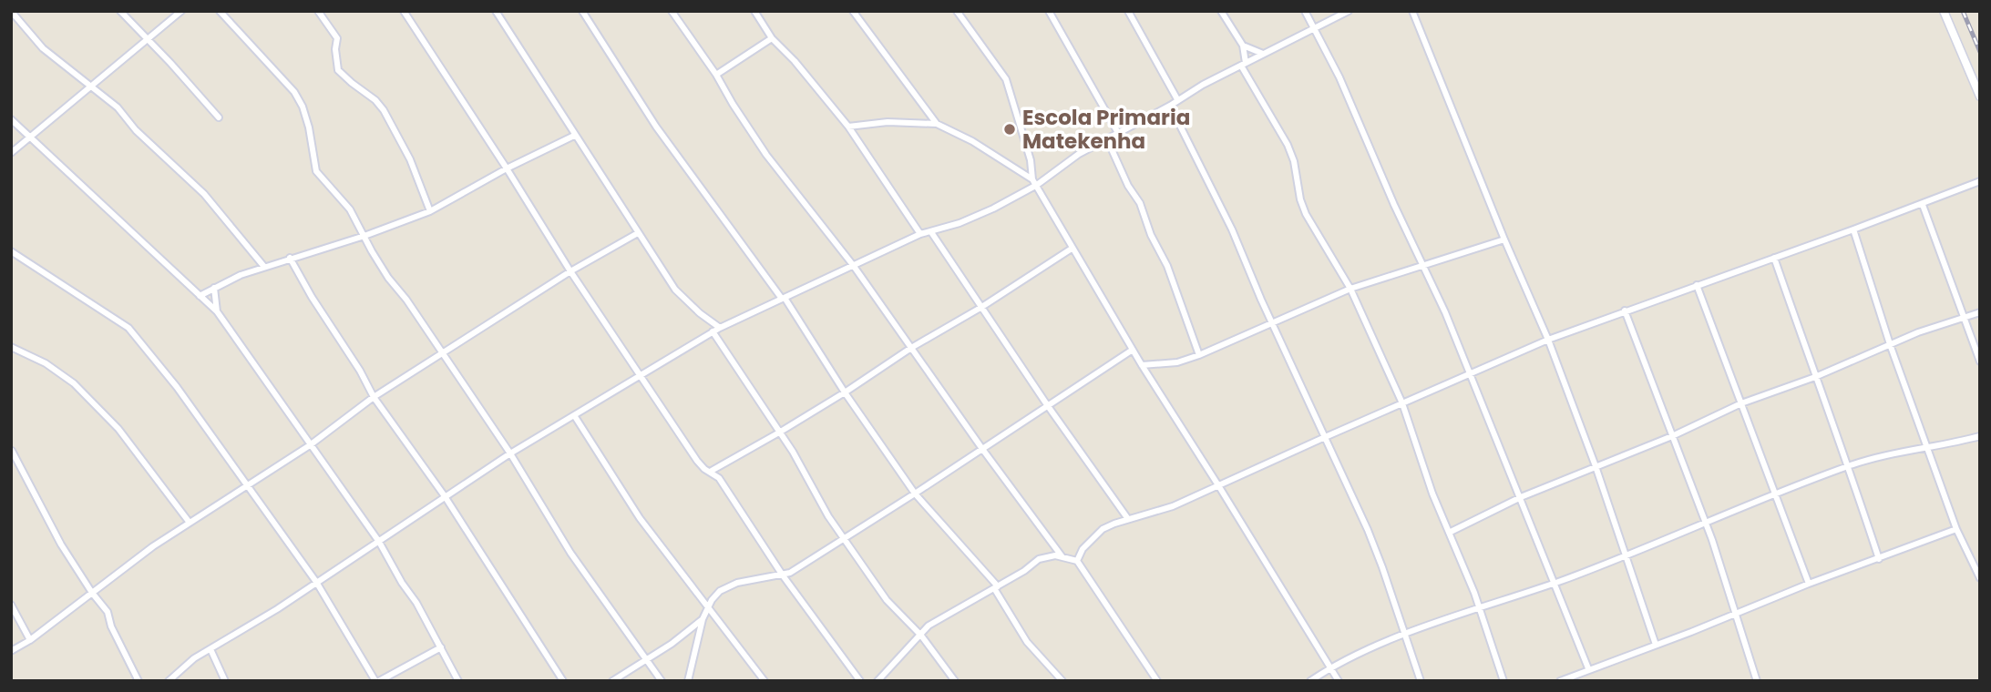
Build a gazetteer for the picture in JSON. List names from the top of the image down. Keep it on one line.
{"places":["Escola Primaria Matekenha"]}
